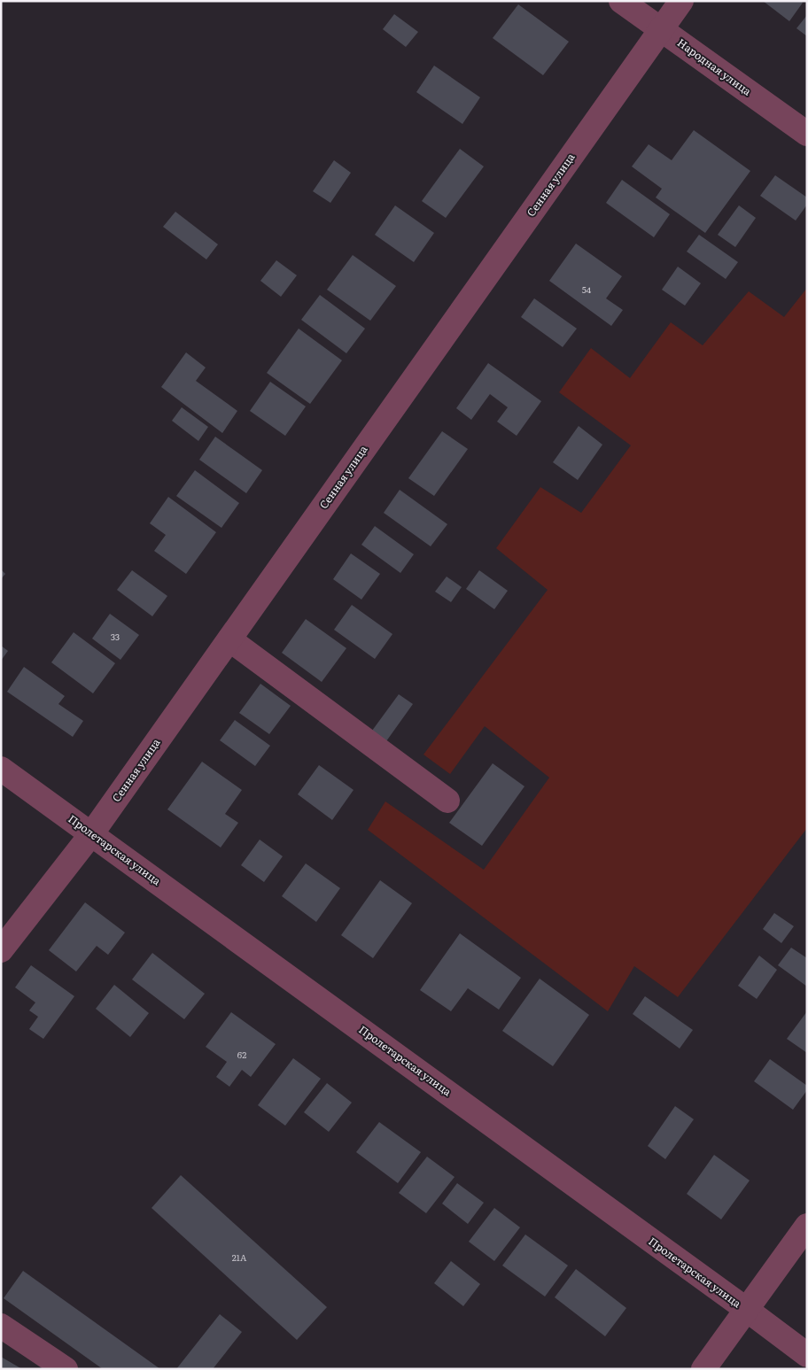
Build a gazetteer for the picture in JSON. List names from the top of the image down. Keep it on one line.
{"streets":{"street":["Народная улица","Сенная улица","Пролетарская улица"]},"crossings":[["Народная улица","Сенная улица"],["Сенная улица","Пролетарская улица"]],"house_numbers":["54","33","62","21А"]}
